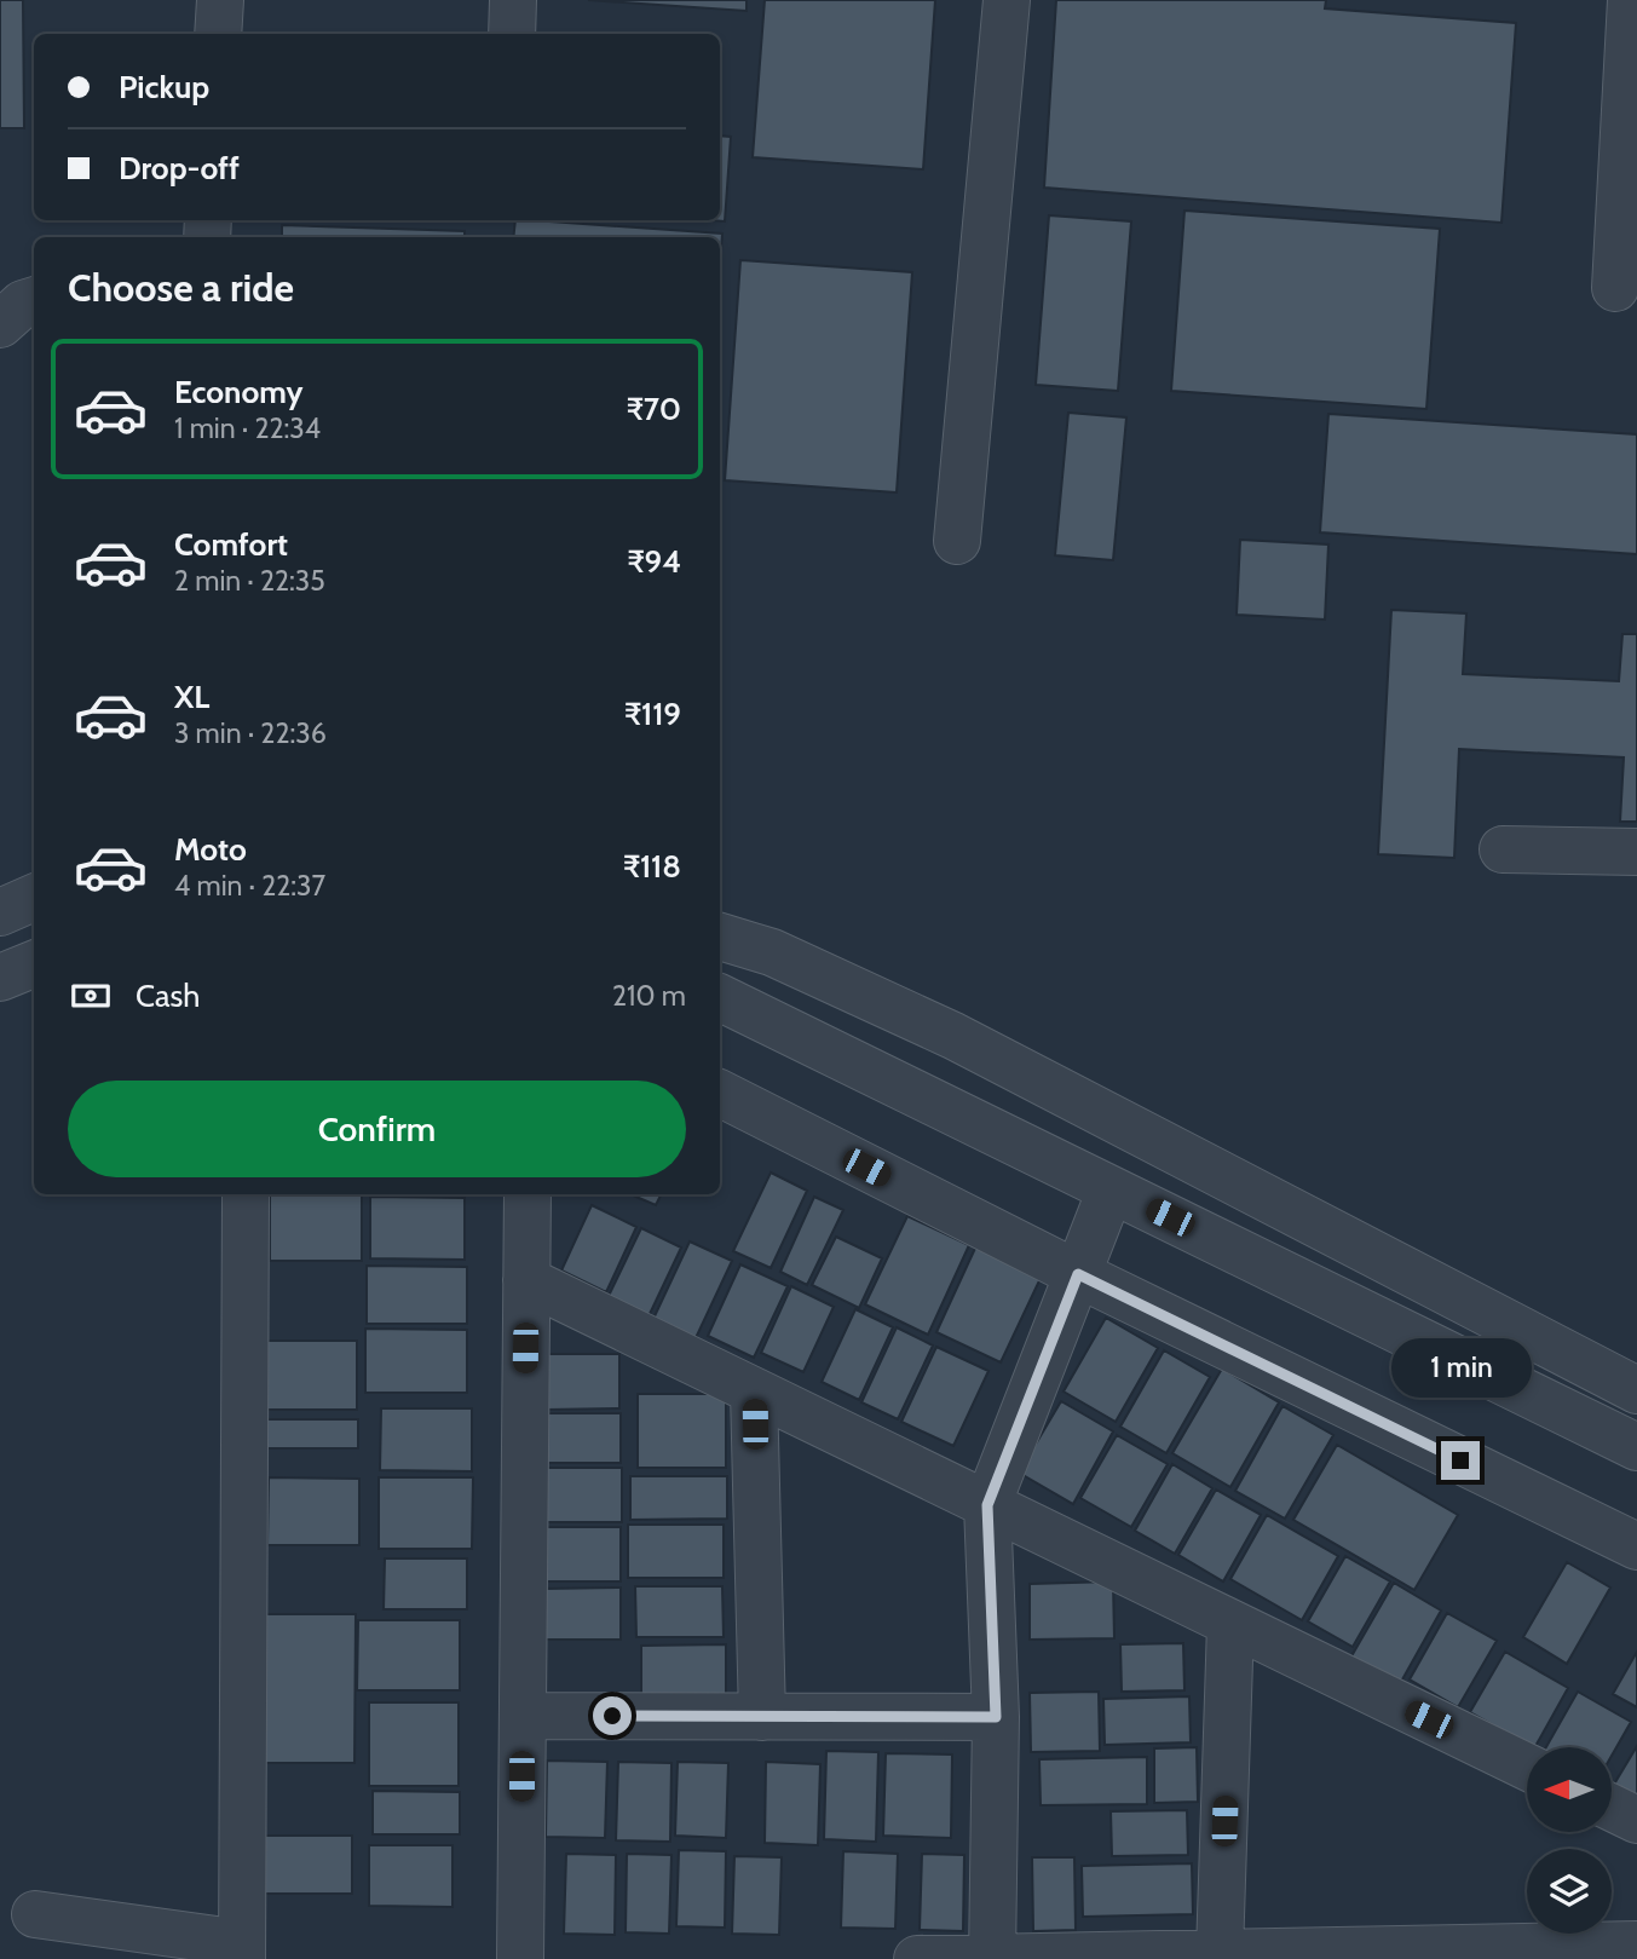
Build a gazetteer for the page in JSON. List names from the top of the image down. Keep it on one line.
{"north":"left","page":{"banner":["Pickup","Drop-off"],"heading":"Choose a ride","list":[{"name":"Economy","note":"1 min · 22:34","value":"₹70"},{"name":"Comfort","note":"2 min · 22:35","value":"₹94"},{"name":"XL","note":"3 min · 22:36","value":"₹119"},{"name":"Moto","note":"4 min · 22:37","value":"₹118"}],"pay":["Cash","210 m"],"buttons":"Confirm","bubble":"1 min"}}
